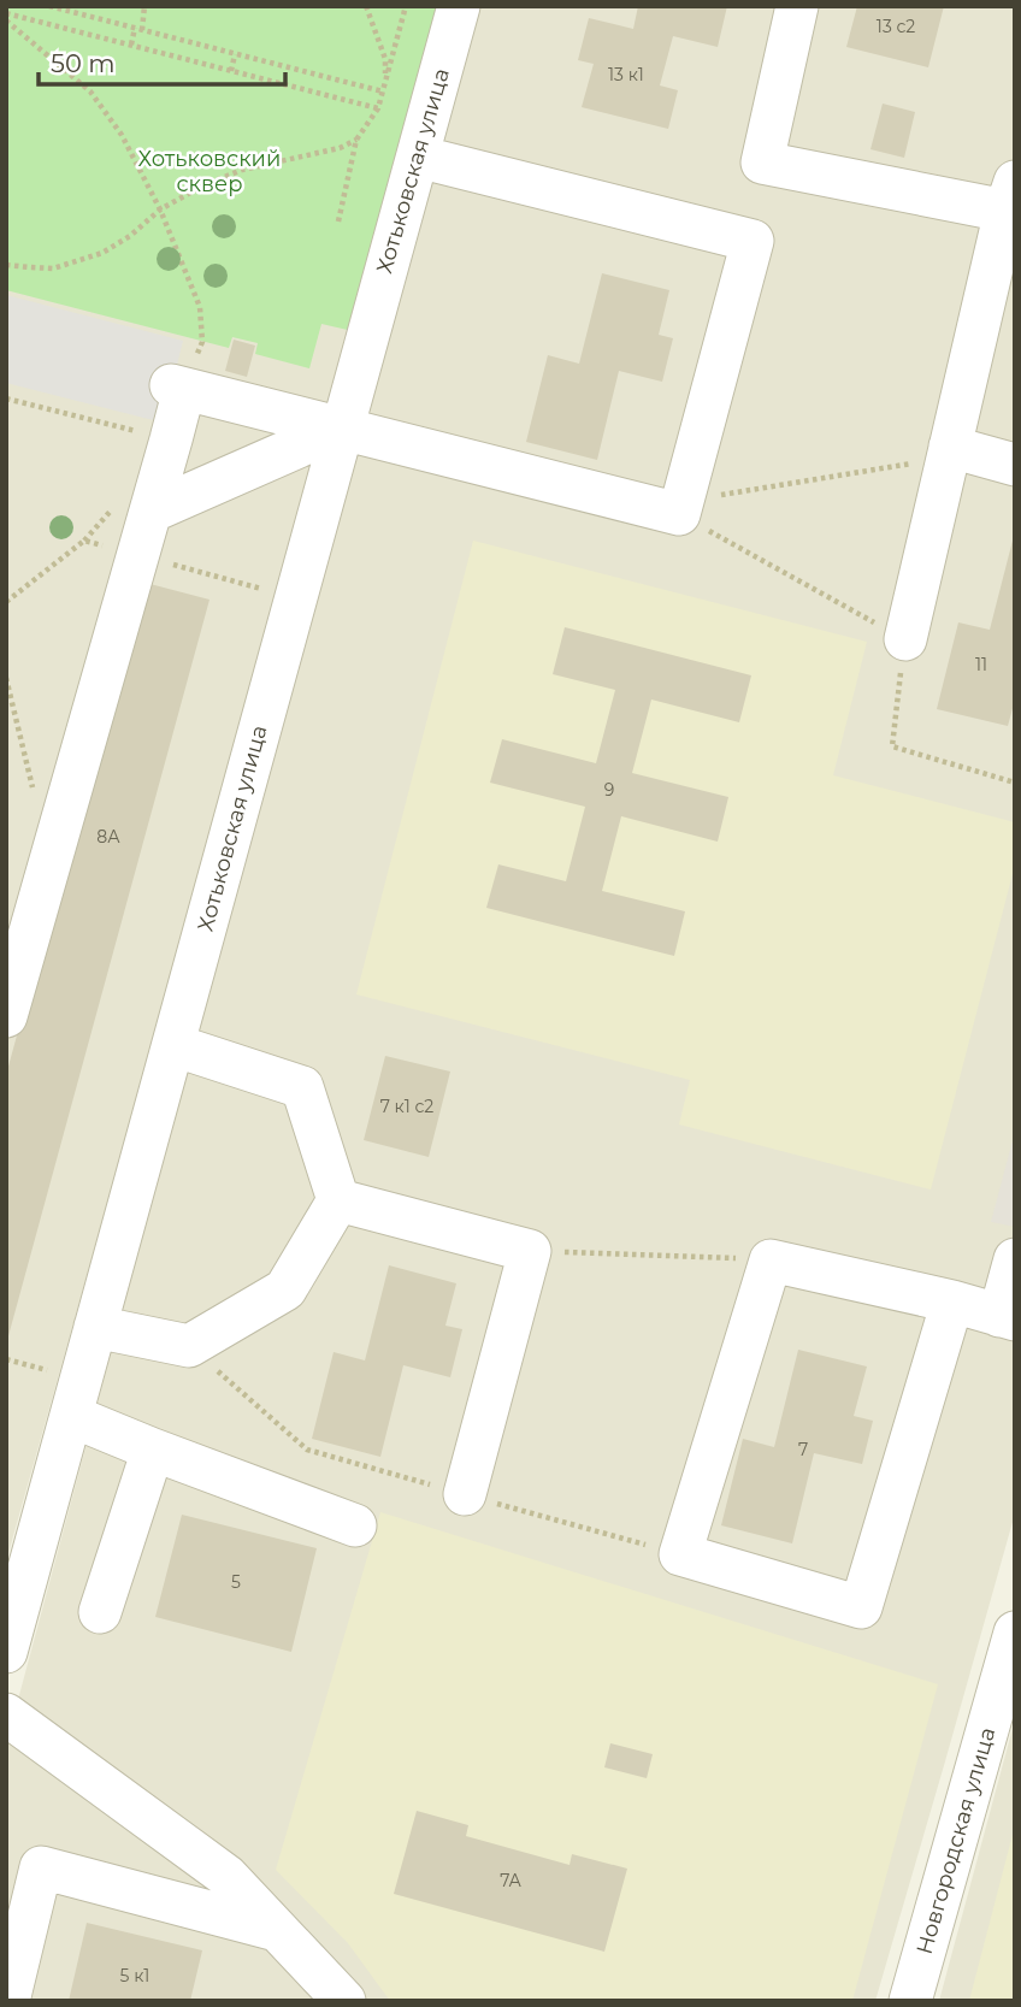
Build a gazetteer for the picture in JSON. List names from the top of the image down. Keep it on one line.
{"streets":{"street":["Хотьковская улица","Новгородская улица"]},"parks":["Хотьковский сквер"],"house_numbers":["13 с2","13 к1","11","9","8А","7 к1 с2","7","5","7А","5 к1"],"scale_bar":"50 m"}
